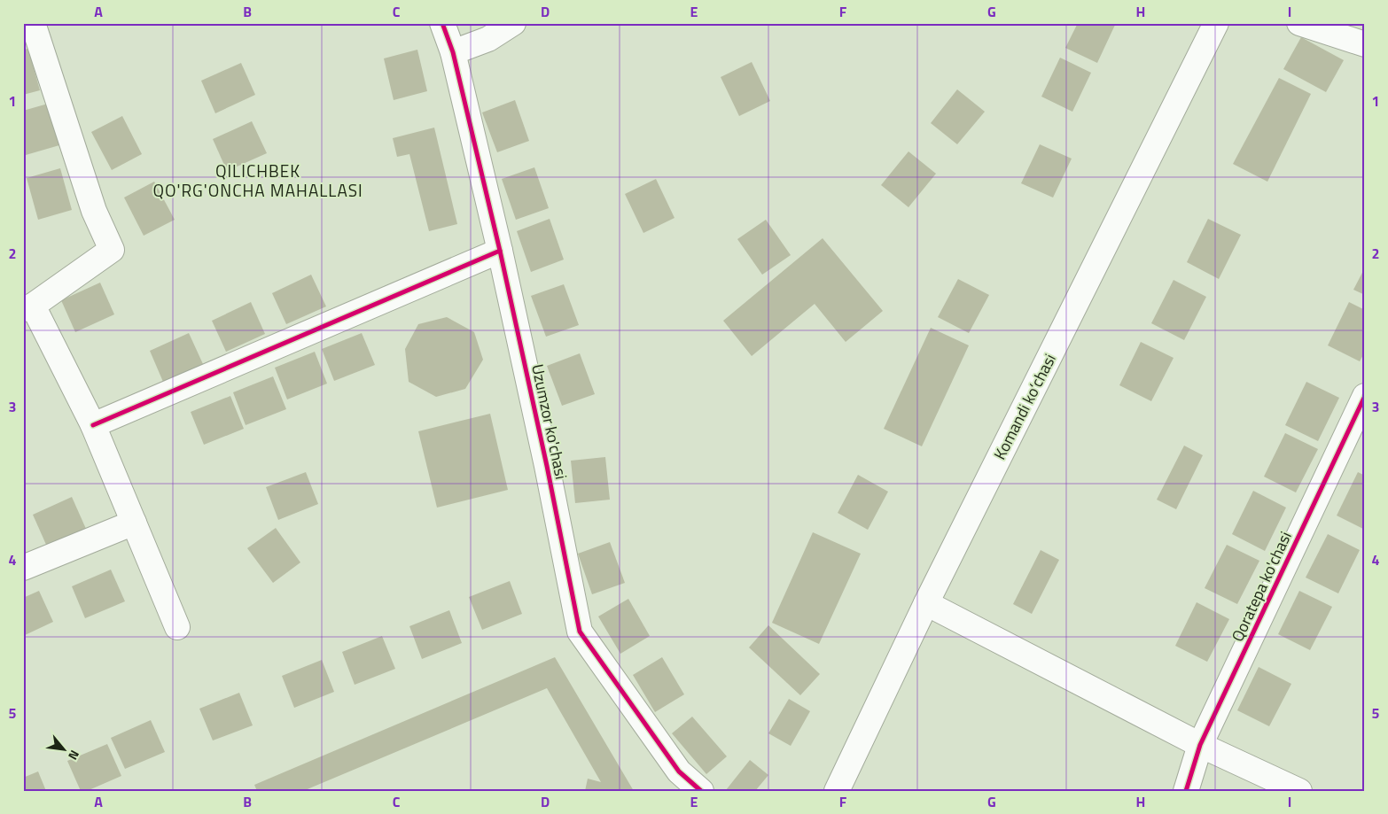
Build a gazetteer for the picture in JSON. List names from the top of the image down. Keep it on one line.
{"streets":{"street":["Komandi ko‘chasi","Uzumzor ko'chasi","Qoratepa ko'chasi"]},"districts":["QILICHBEK QO'RG'ONCHA MAHALLASI"],"north":"bottom right","grid":{"columns":["A","B","C","D","E","F","G","H","I"],"rows":["1","2","3","4","5"]}}
